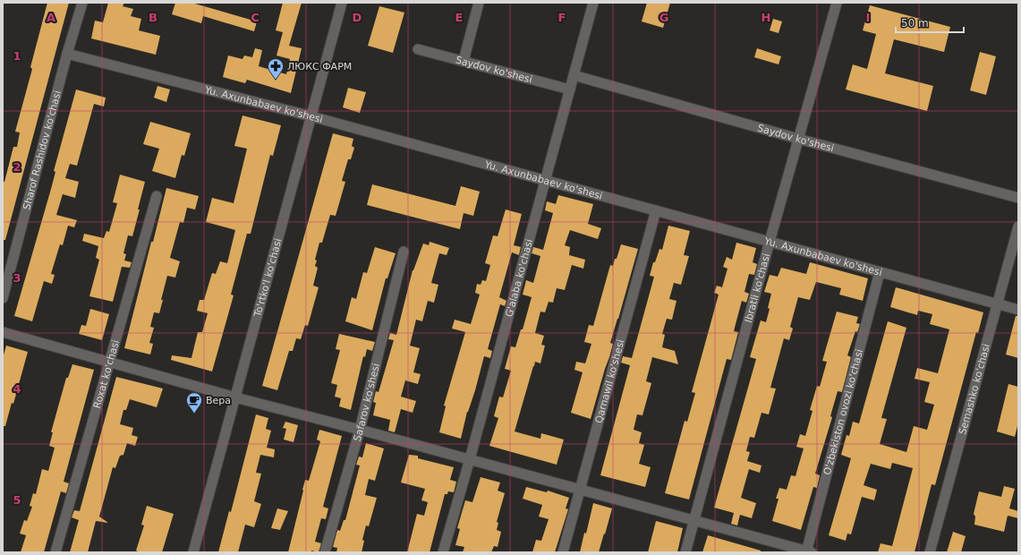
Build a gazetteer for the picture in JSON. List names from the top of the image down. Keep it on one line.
{"streets":{"street":["Saydov ko'shesi","Yu. Axunbabaev ko'shesi","Sharof Rashidov ko'chasi","To'rtko'l ko'chasi","G'alaba ko'chasi","Ibratli ko'chasi","Roxat ko'chasi","Qarnawil ko'shesi","Semashko ko'chasi","Safarov ko'shesi","O'zbekiston ovozi ko'chasi"]},"crossings":[["Saydov ko'shesi","G'alaba ko'chasi"],["Saydov ko'shesi","Ibratli ko'chasi"],["Yu. Axunbabaev ko'shesi","Sharof Rashidov ko'chasi"],["Yu. Axunbabaev ko'shesi","To'rtko'l ko'chasi"],["Yu. Axunbabaev ko'shesi","G'alaba ko'chasi"],["Yu. Axunbabaev ko'shesi","Ibratli ko'chasi"],["Yu. Axunbabaev ko'shesi","Qarnawil ko'shesi"],["Yu. Axunbabaev ko'shesi","Semashko ko'chasi"],["Yu. Axunbabaev ko'shesi","O'zbekiston ovozi ko'chasi"]],"places":{"pharmacy":["ЛЮКС ФАРМ"],"cafe":["Вера"]},"scale_bar":"50 m","grid":{"columns":["A","B","C","D","E","F","G","H","I"],"rows":["1","2","3","4","5"]}}
